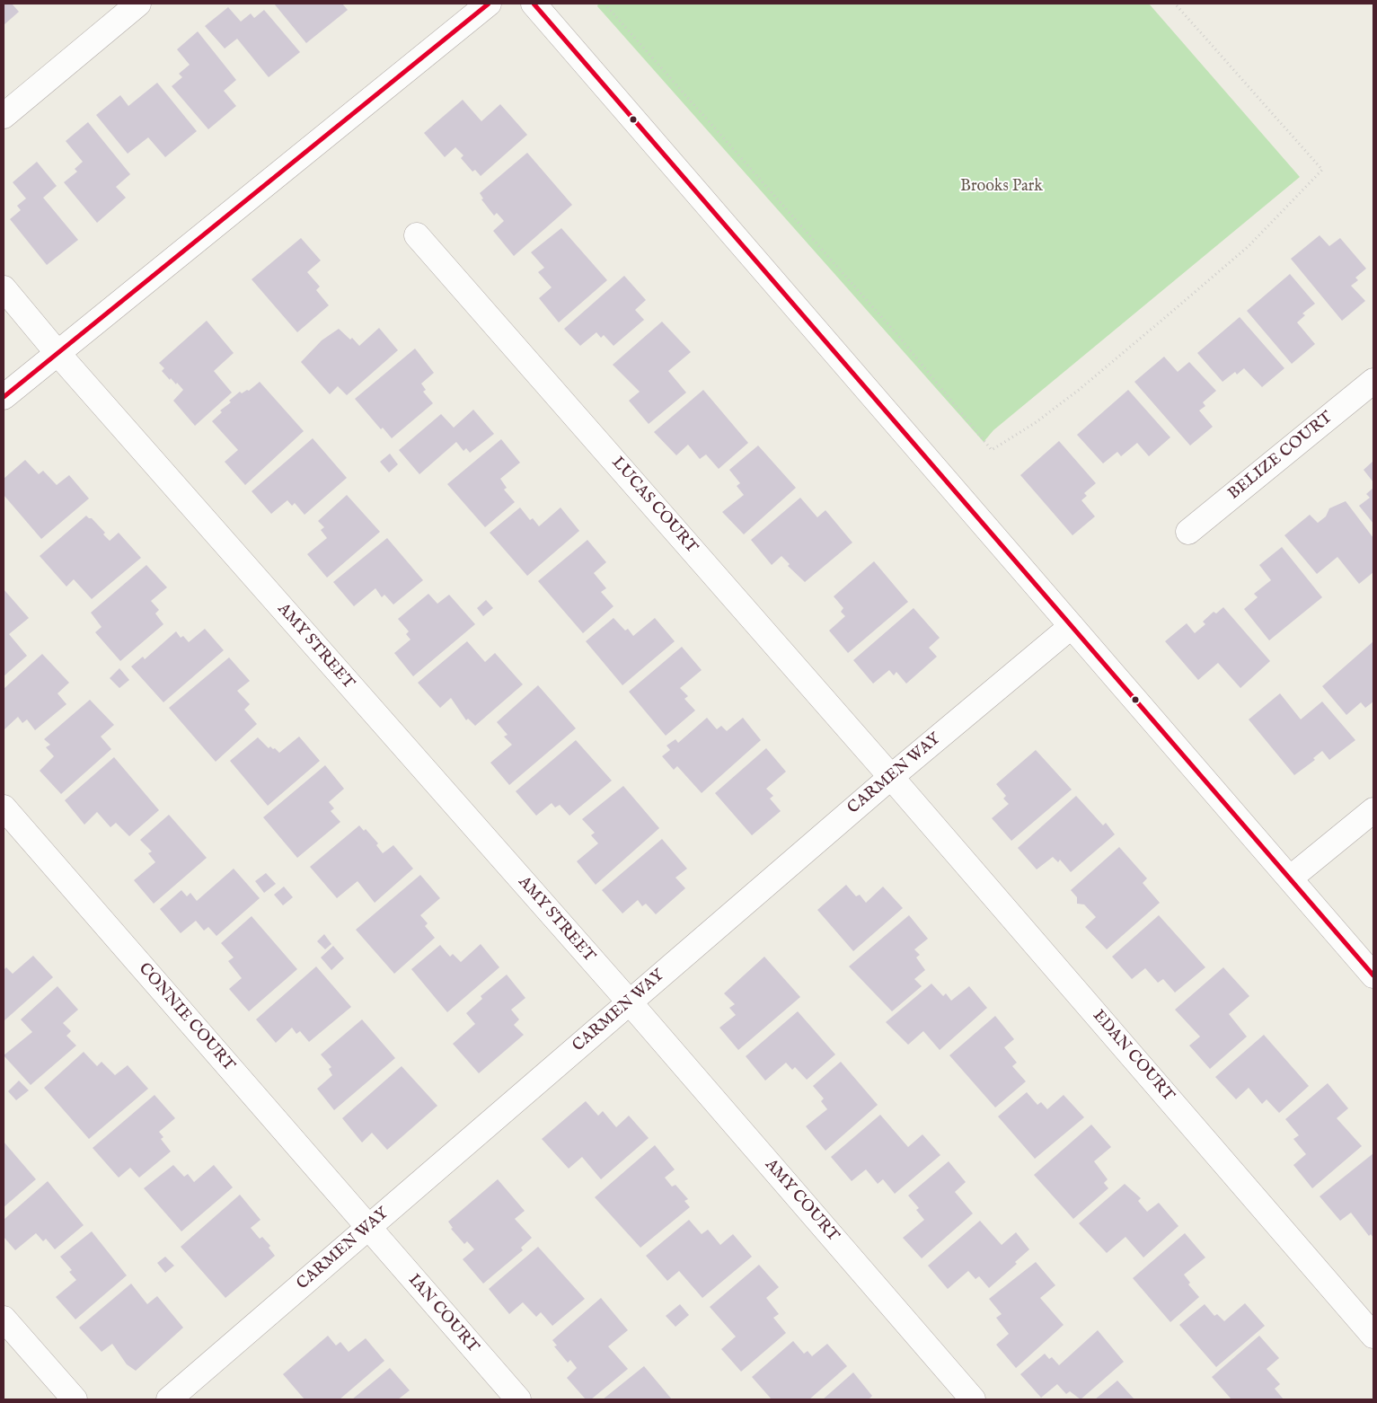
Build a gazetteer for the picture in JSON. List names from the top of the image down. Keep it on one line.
{"streets":{"street":["BELIZE COURT","LUCAS COURT","AMY STREET","CARMEN WAY","CONNIE COURT","EDAN COURT","AMY COURT","IAN COURT"]},"crossings":[["LUCAS COURT","CARMEN WAY"],["LUCAS COURT","EDAN COURT"],["AMY STREET","CARMEN WAY"],["AMY STREET","AMY COURT"],["CARMEN WAY","CONNIE COURT"],["CARMEN WAY","EDAN COURT"],["CARMEN WAY","AMY COURT"],["CARMEN WAY","IAN COURT"],["CONNIE COURT","IAN COURT"]],"parks":["Brooks Park"]}
